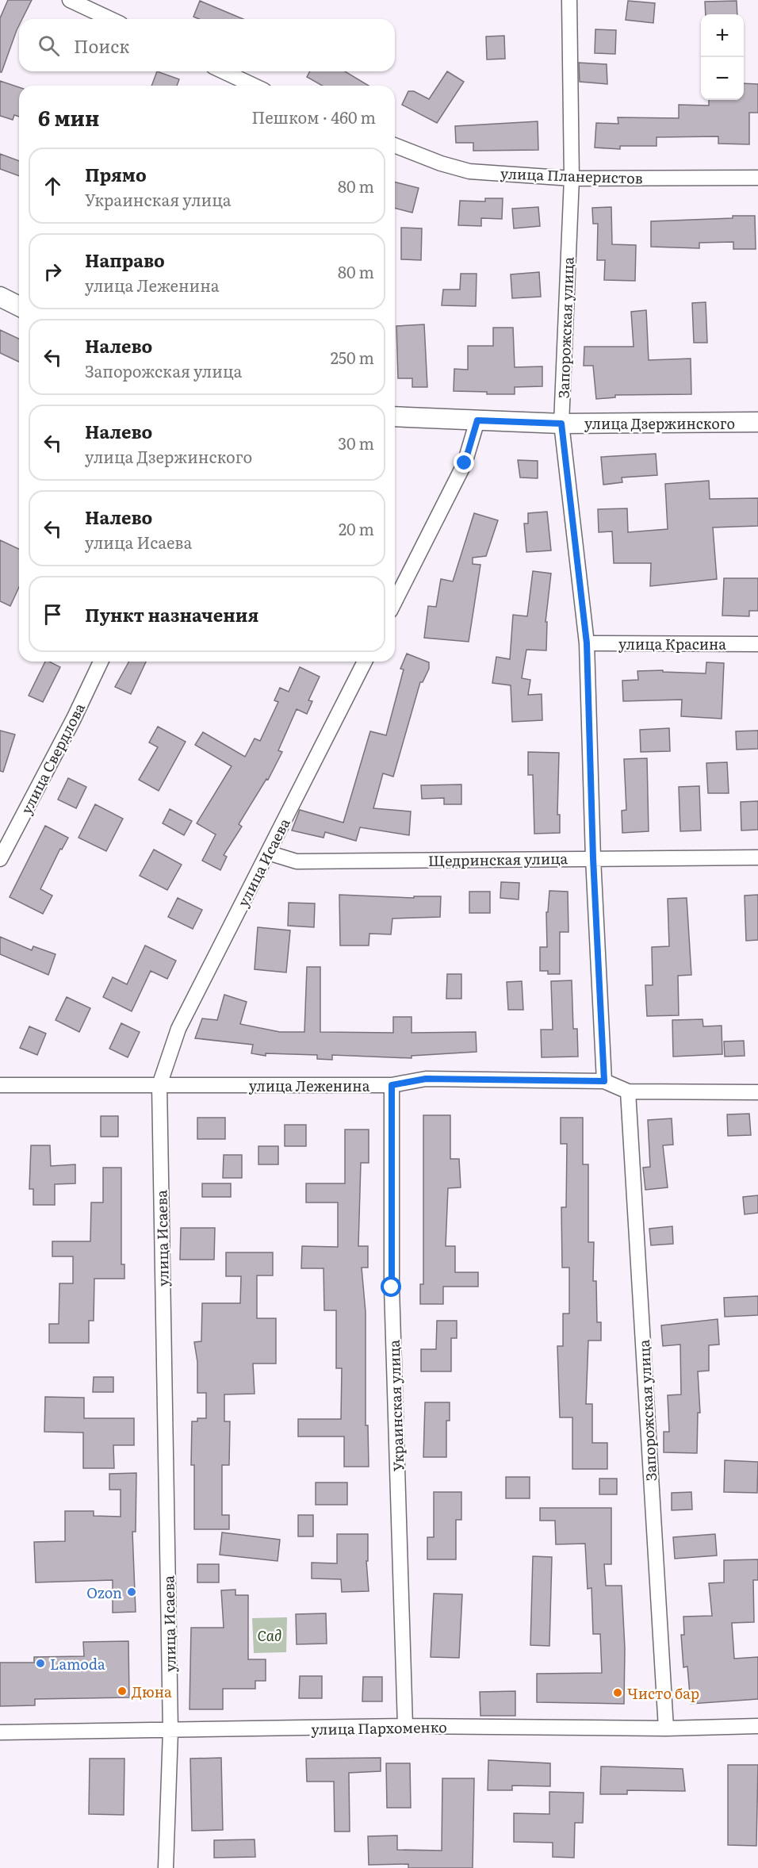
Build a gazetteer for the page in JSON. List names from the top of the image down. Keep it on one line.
{"streets":{"street":["улица Планеристов","Запорожская улица","улица Дзержинского","улица Красина","улица Свердлова","Щедринская улица","улица Исаева","улица Леженина","Украинская улица","улица Пархоменко"]},"crossings":[["улица Планеристов","Запорожская улица"],["Запорожская улица","улица Дзержинского"],["Запорожская улица","улица Красина"],["Запорожская улица","Щедринская улица"],["Запорожская улица","улица Леженина"],["Запорожская улица","улица Пархоменко"],["Щедринская улица","улица Исаева"],["улица Исаева","улица Леженина"],["улица Исаева","улица Пархоменко"],["улица Леженина","Украинская улица"],["Украинская улица","улица Пархоменко"]],"parks":["Сад"],"places":["Ozon","Lamoda","Дюна","Чисто бар"],"page":{"map_buttons":["+","−"],"search":"Поиск","heading":["6 мин","Пешком · 460 m"],"list":[["Прямо","Украинская улица","80 m"],["Направо","улица Леженина","80 m"],["Налево","Запорожская улица","250 m"],["Налево","улица Дзержинского","30 m"],["Налево","улица Исаева","20 m"],"Пункт назначения"]}}
